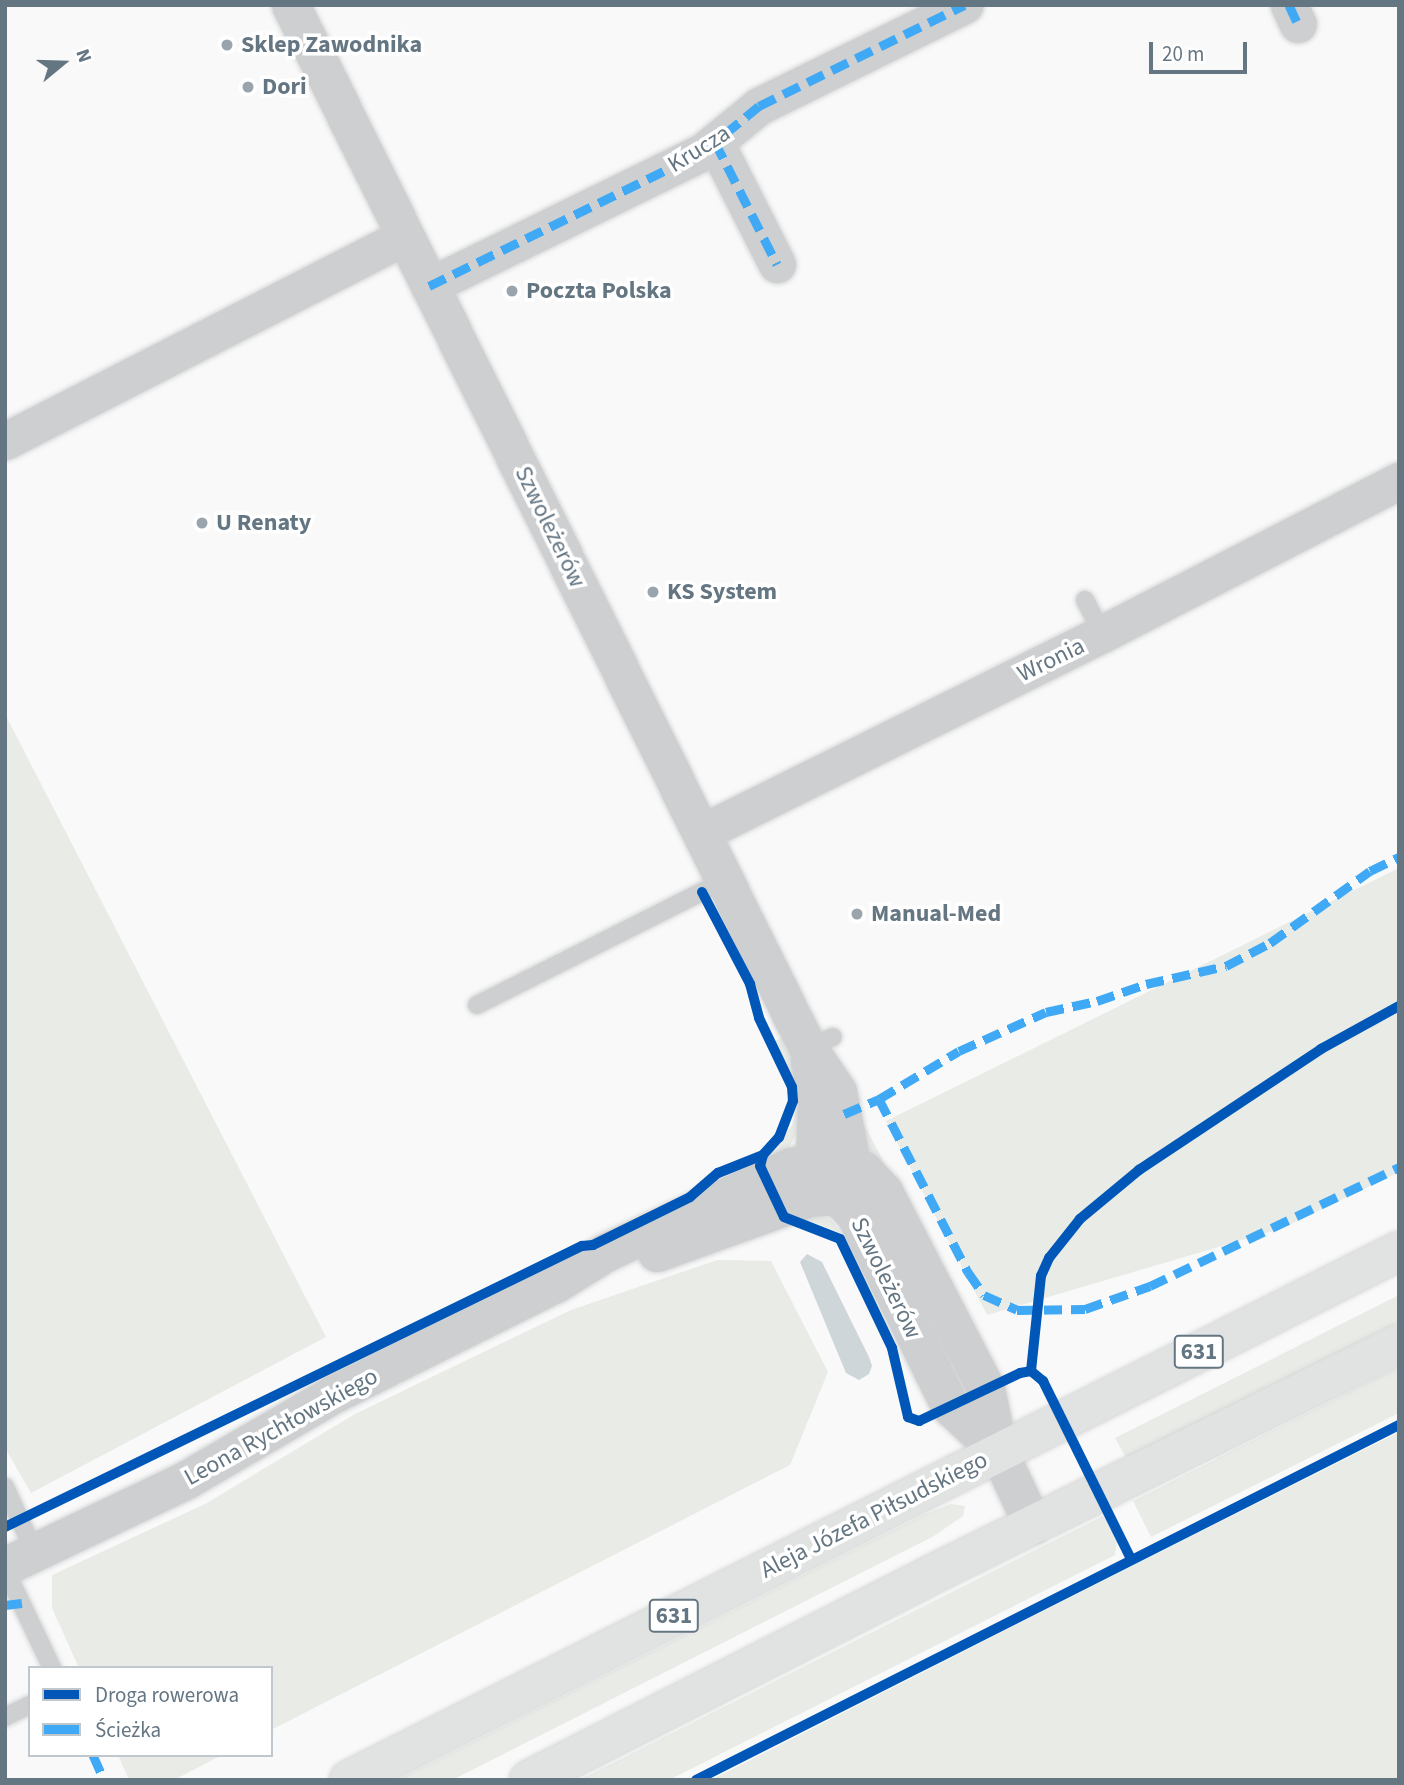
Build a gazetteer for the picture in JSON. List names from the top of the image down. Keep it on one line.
{"streets":{"main road":["631","Aleja Józefa Piłsudskiego"],"street":["Krucza","Szwoleżerów","Wronia","Leona Rychłowskiego"]},"crossings":[["Krucza","Szwoleżerów"],["Szwoleżerów","Wronia"],["Szwoleżerów","Leona Rychłowskiego"],["Szwoleżerów","Aleja Józefa Piłsudskiego"]],"places":["Sklep Zawodnika","Dori","Poczta Polska","U Renaty","KS System","Manual-Med"],"legend":["Droga rowerowa","Ścieżka"],"scale_bar":"20 m","north":"right"}
